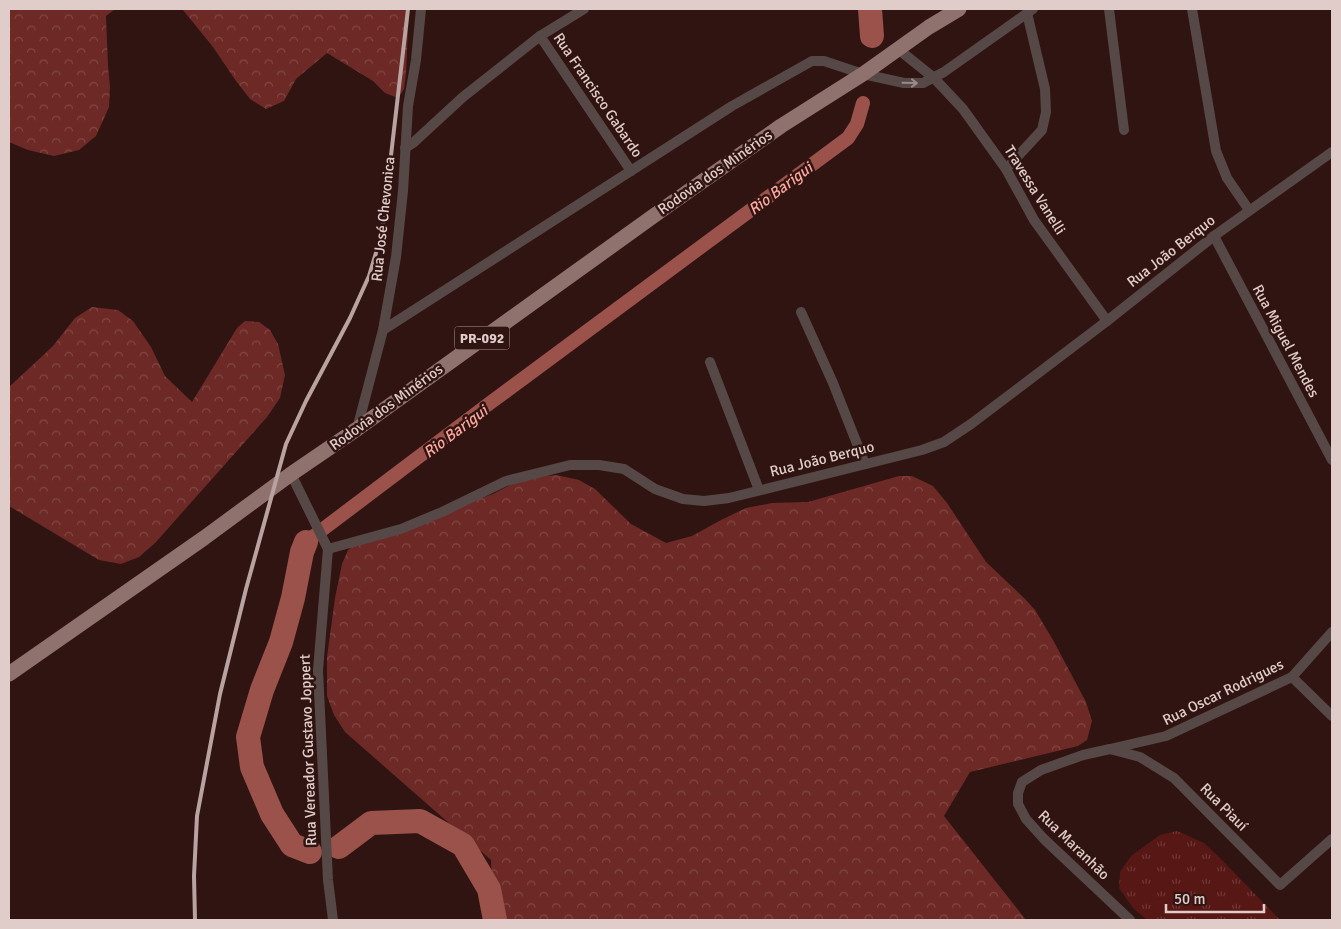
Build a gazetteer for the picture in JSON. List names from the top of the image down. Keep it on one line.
{"streets":{"main road":["Rodovia dos Minérios","PR-092"],"street":["Rua Francisco Gabardo","Travessa Vanelli","Rua José Chevonica","Rua João Berquo","Rua Miguel Mendes","Rua Oscar Rodrigues","Rua Vereador Gustavo Joppert","Rua Piauí","Rua Maranhão"]},"crossings":[["Rodovia dos Minérios","Travessa Vanelli"],["Rodovia dos Minérios","Rua José Chevonica"],["Travessa Vanelli","Rua João Berquo"],["Rua João Berquo","Rua Miguel Mendes"],["Rua João Berquo","Rua Vereador Gustavo Joppert"],["Rua Oscar Rodrigues","Rua Piauí"],["Rua Oscar Rodrigues","Rua Maranhão"]],"water":["Rio Barigui"],"scale_bar":"50 m"}
